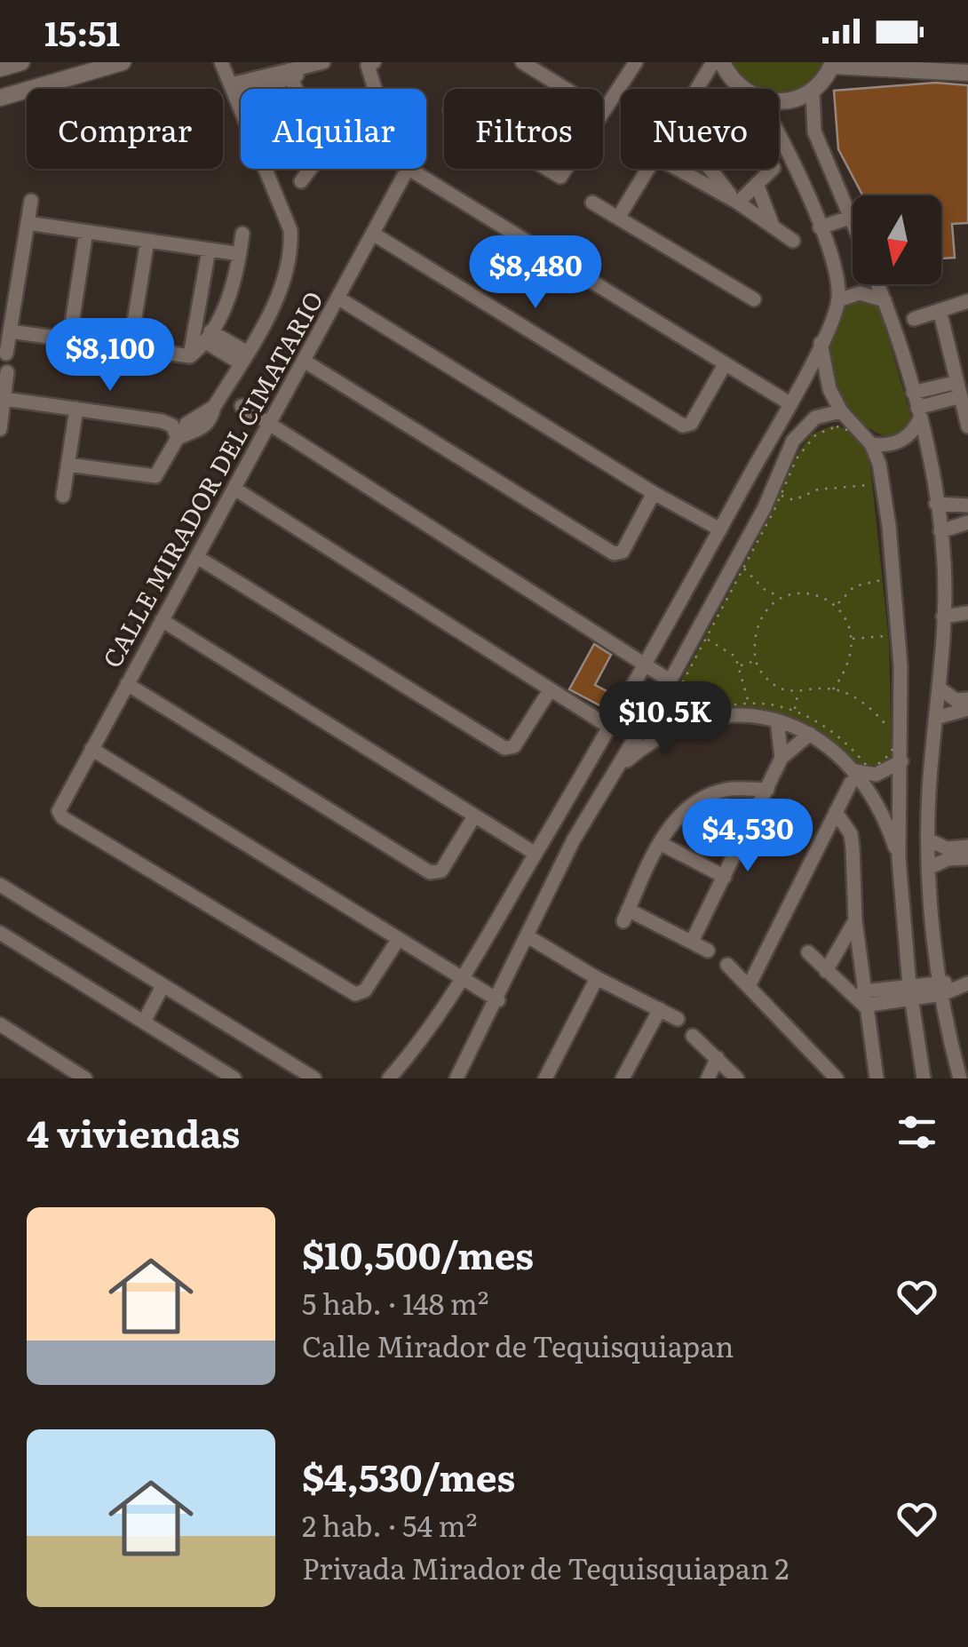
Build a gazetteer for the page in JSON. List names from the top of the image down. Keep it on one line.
{"streets":{"street":["CALLE MIRADOR DEL CIMATARIO"]},"north":"bottom","page":{"status":"15:51","chip":["Comprar","Alquilar","Filtros","Nuevo"],"price":["$8,480","$8,100","$10.5K","$4,530"],"heading":"4 viviendas","list":[{"name":"$10,500/mes","note":"5 hab. · 148 m² · Calle Mirador de Tequisquiapan"},{"name":"$4,530/mes","note":"2 hab. · 54 m² · Privada Mirador de Tequisquiapan 2"}]}}
